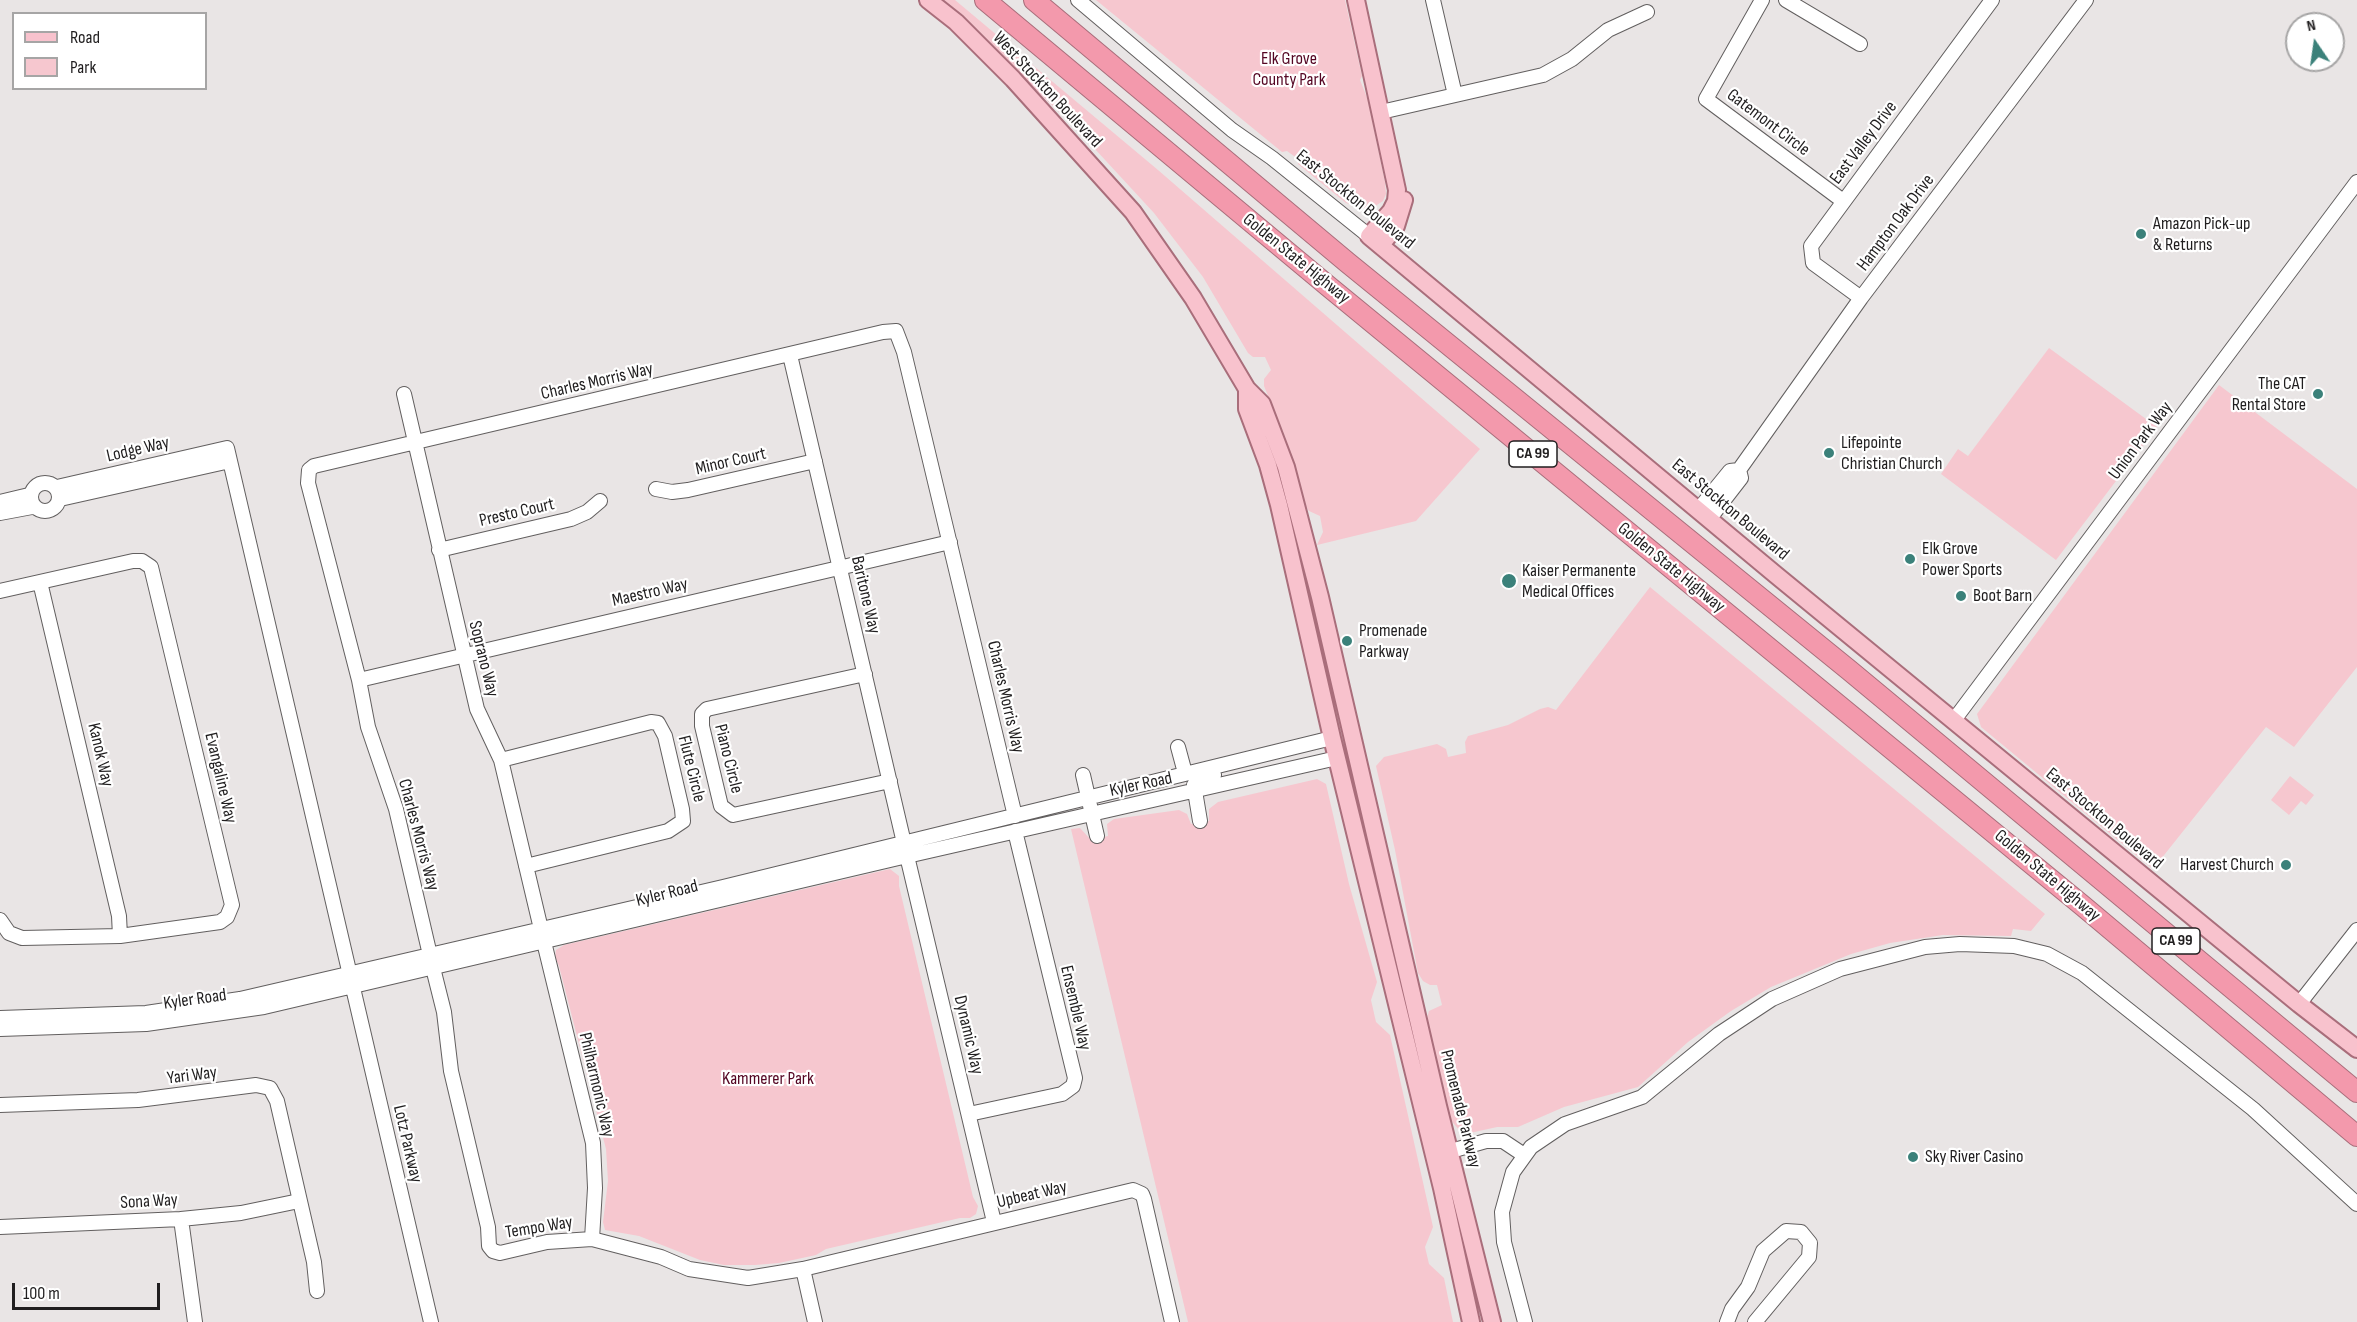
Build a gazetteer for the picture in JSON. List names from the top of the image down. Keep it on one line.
{"streets":{"highway":["Golden State Highway","CA 99"],"main road":["West Stockton Boulevard","East Stockton Boulevard","Promenade Parkway"],"street":["Gatemont Circle","East Valley Drive","Hampton Oak Drive","Charles Morris Way","Union Park Way","Lodge Way","Minor Court","Presto Court","Maestro Way","Baritone Way","Soprano Way","Kanok Way","Piano Circle","Flute Circle","Evangaline Way","Kyler Road","Ensemble Way","Dynamic Way","Yari Way","Philharmonic Way","Lotz Parkway","Upbeat Way","Sona Way","Tempo Way"]},"crossings":[["West Stockton Boulevard","Promenade Parkway"],["Gatemont Circle","East Valley Drive"],["East Valley Drive","Hampton Oak Drive"],["East Stockton Boulevard","Hampton Oak Drive"],["East Stockton Boulevard","Union Park Way"],["Charles Morris Way","Maestro Way"],["Charles Morris Way","Baritone Way"],["Charles Morris Way","Soprano Way"],["Charles Morris Way","Kyler Road"],["Charles Morris Way","Ensemble Way"],["Charles Morris Way","Tempo Way"],["Lodge Way","Lotz Parkway"],["Minor Court","Baritone Way"],["Presto Court","Soprano Way"],["Maestro Way","Baritone Way"],["Maestro Way","Soprano Way"],["Baritone Way","Piano Circle"],["Baritone Way","Kyler Road"],["Baritone Way","Dynamic Way"],["Soprano Way","Flute Circle"],["Soprano Way","Kyler Road"],["Soprano Way","Philharmonic Way"],["Kanok Way","Evangaline Way"],["Kyler Road","Ensemble Way"],["Kyler Road","Dynamic Way"],["Kyler Road","Philharmonic Way"],["Kyler Road","Promenade Parkway"],["Kyler Road","Lotz Parkway"],["Kyler Road","Tempo Way"],["Ensemble Way","Dynamic Way"],["Dynamic Way","Upbeat Way"],["Yari Way","Sona Way"],["Philharmonic Way","Tempo Way"],["Upbeat Way","Tempo Way"]],"parks":["Elk Grove County Park","Kammerer Park"],"places":["Amazon Pick-up & Returns","The CAT Rental Store","Lifepointe Christian Church","Elk Grove Power Sports","Kaiser Permanente Medical Offices","Boot Barn","Promenade Parkway","Harvest Church","Sky River Casino"],"legend":["Road","Park"],"scale_bar":"100 m","north":"top"}
